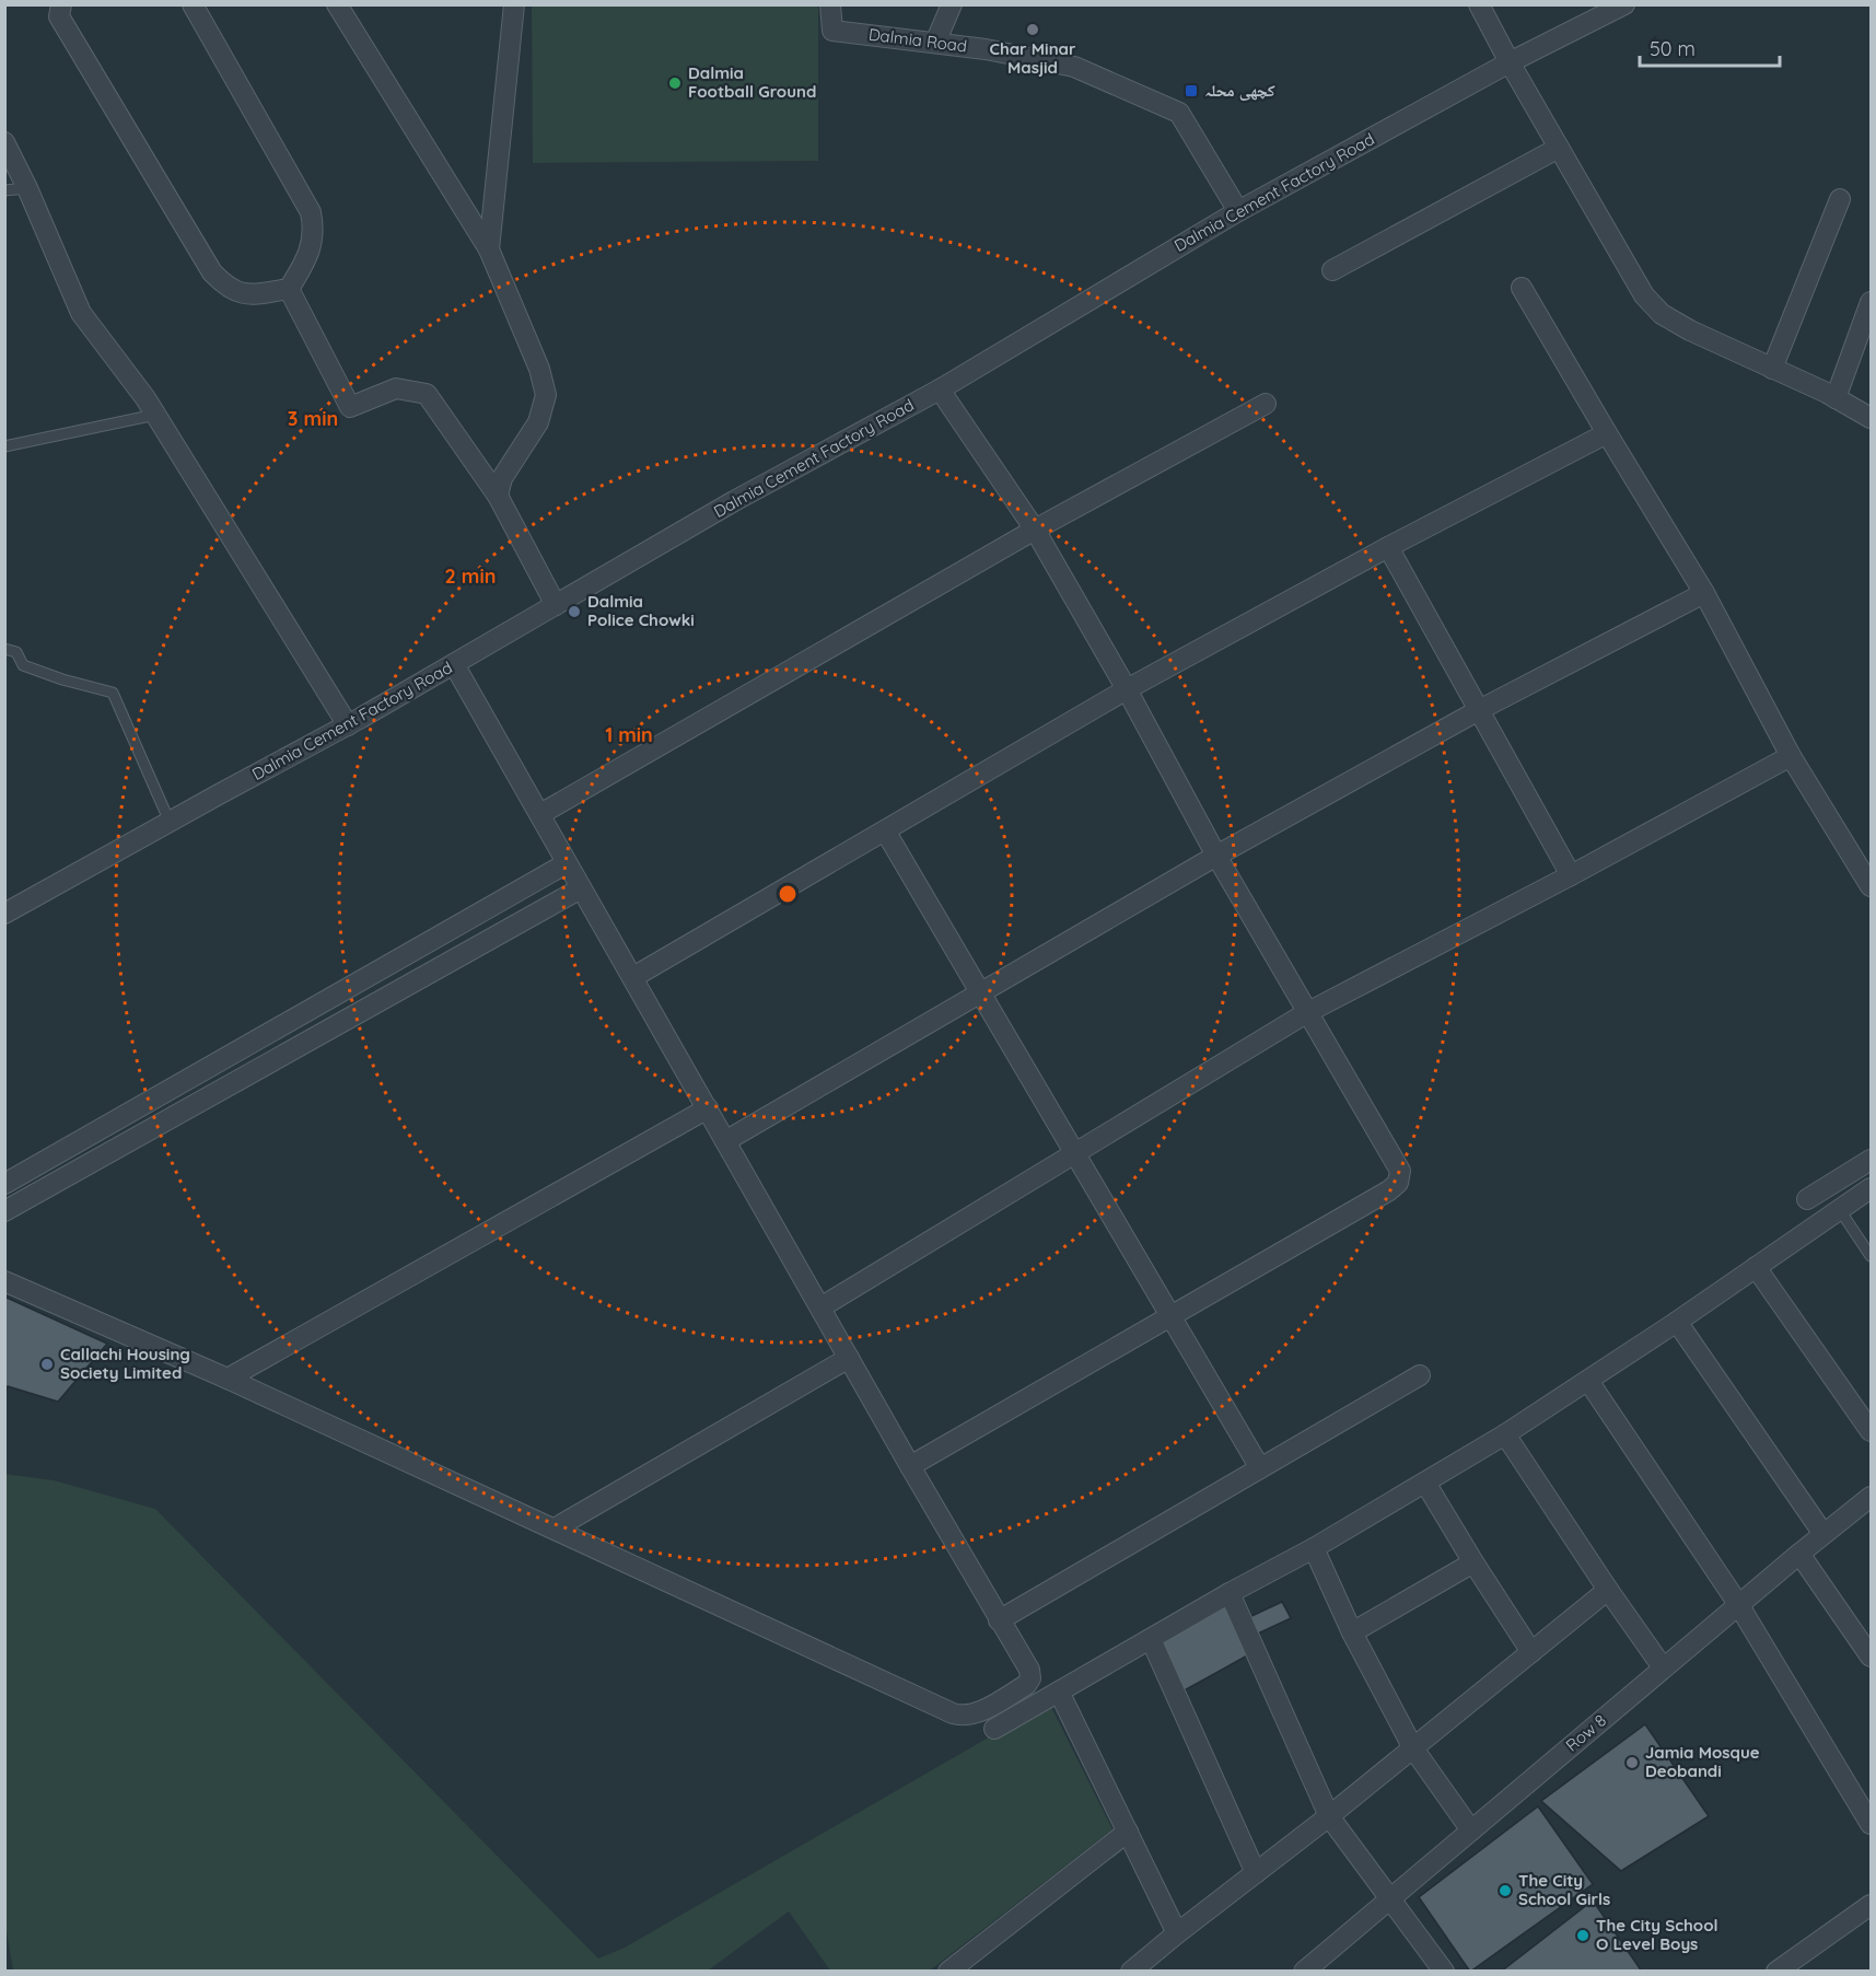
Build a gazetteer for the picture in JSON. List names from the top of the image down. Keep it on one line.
{"streets":{"street":["Dalmia Road","Dalmia Cement Factory Road","Row 8"]},"crossings":[["Dalmia Road","Dalmia Cement Factory Road"]],"places":{"other":["Char Minar Masjid","Dalmia Football Ground","Dalmia Police Chowki","Callachi Housing Society Limited","Jamia Mosque Deobandi","The City School Girls","The City School O Level Boys"],"transit":["کچھی محلہ"]},"scale_bar":"50 m","rings":["3 min","2 min","1 min"]}
